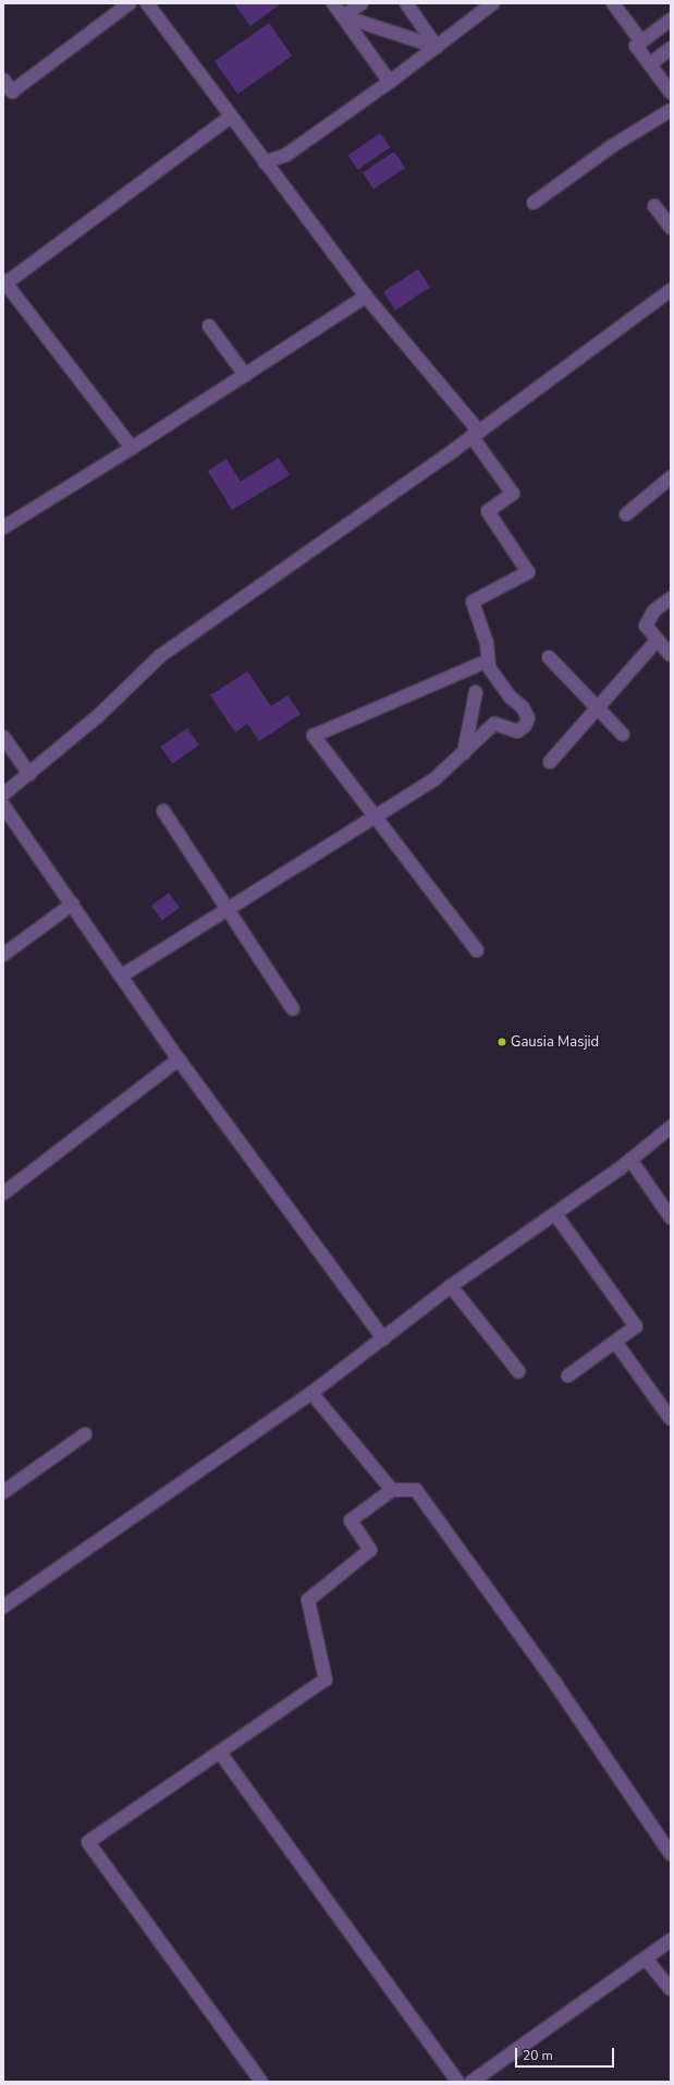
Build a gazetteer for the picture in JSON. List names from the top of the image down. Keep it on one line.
{"places":["Gausia Masjid"],"scale_bar":"20 m"}
